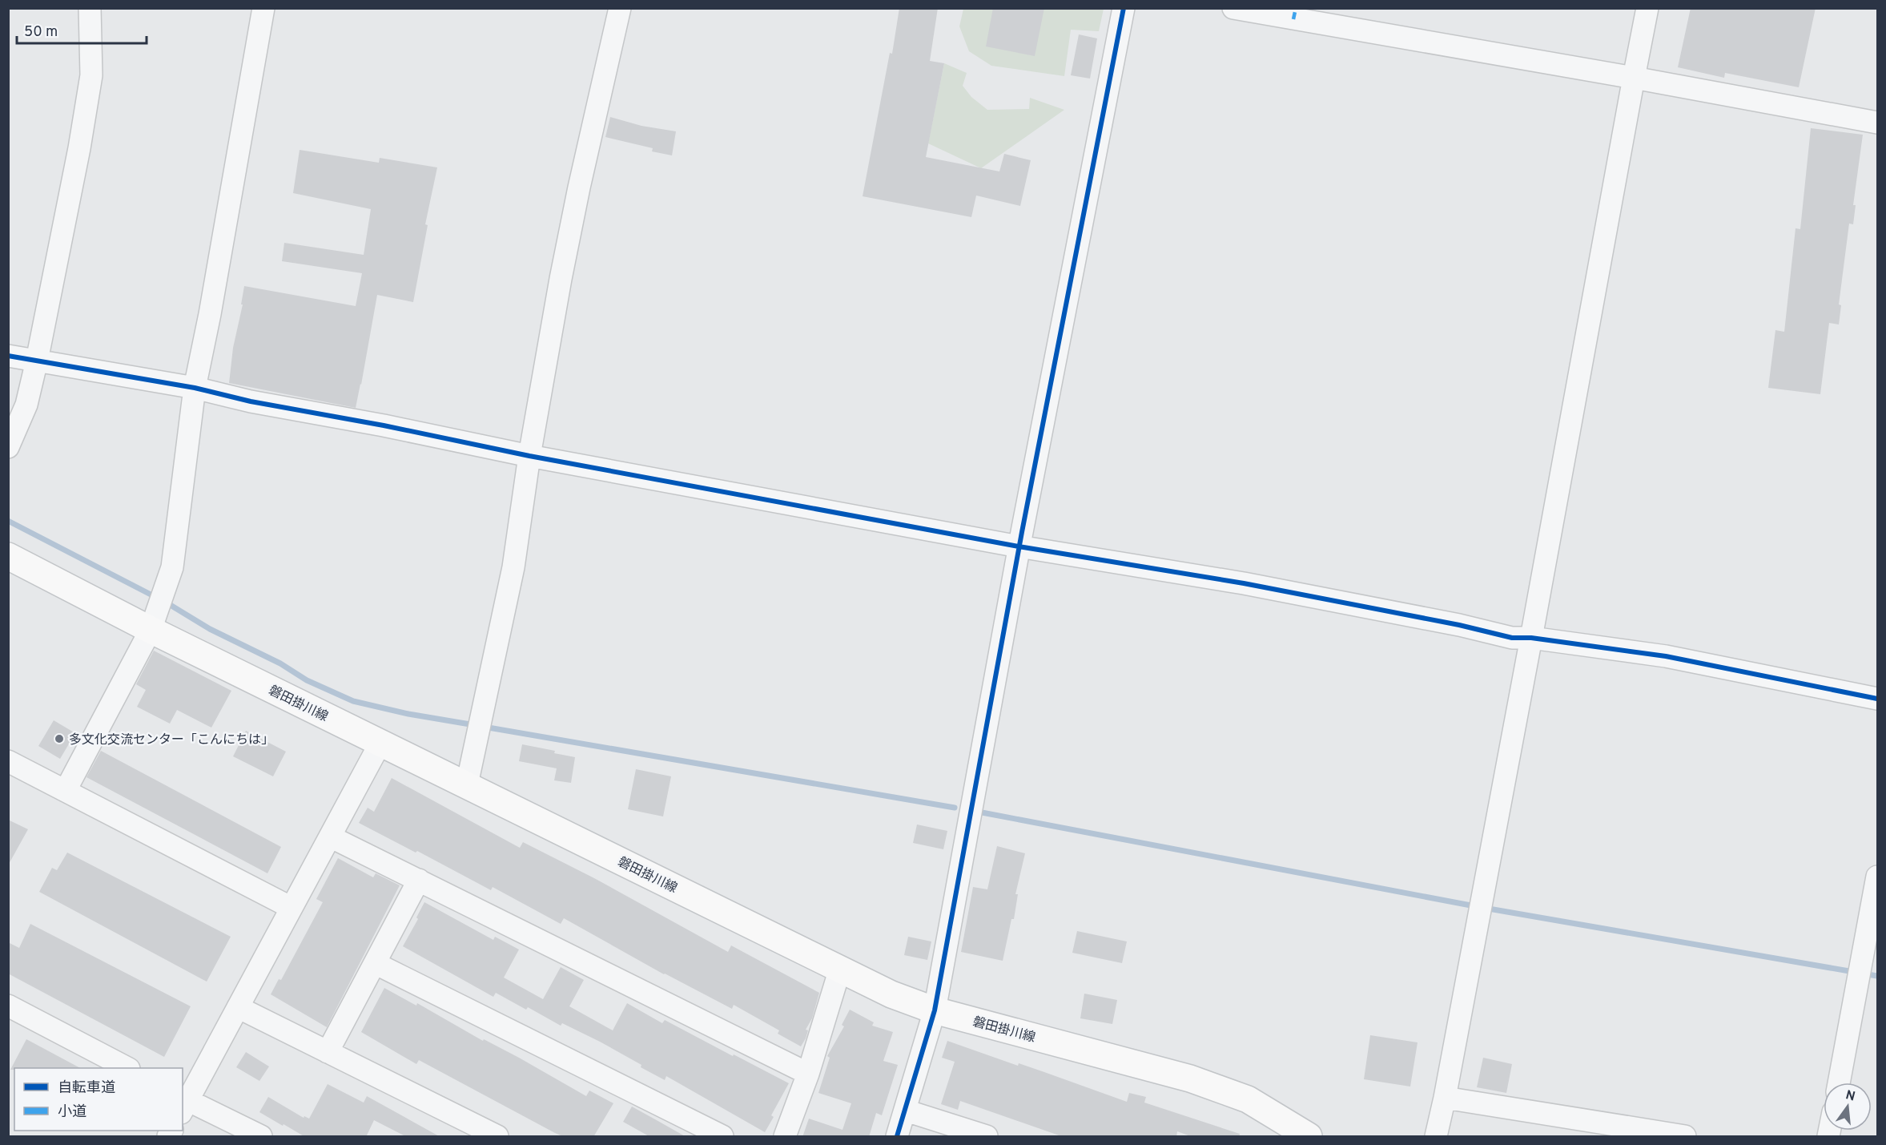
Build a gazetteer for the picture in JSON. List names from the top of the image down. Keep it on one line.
{"streets":{"main road":["磐田掛川線"]},"places":["多文化交流センター「こんにちは」"],"legend":["自転車道","小道"],"scale_bar":"50 m","north":"top"}
